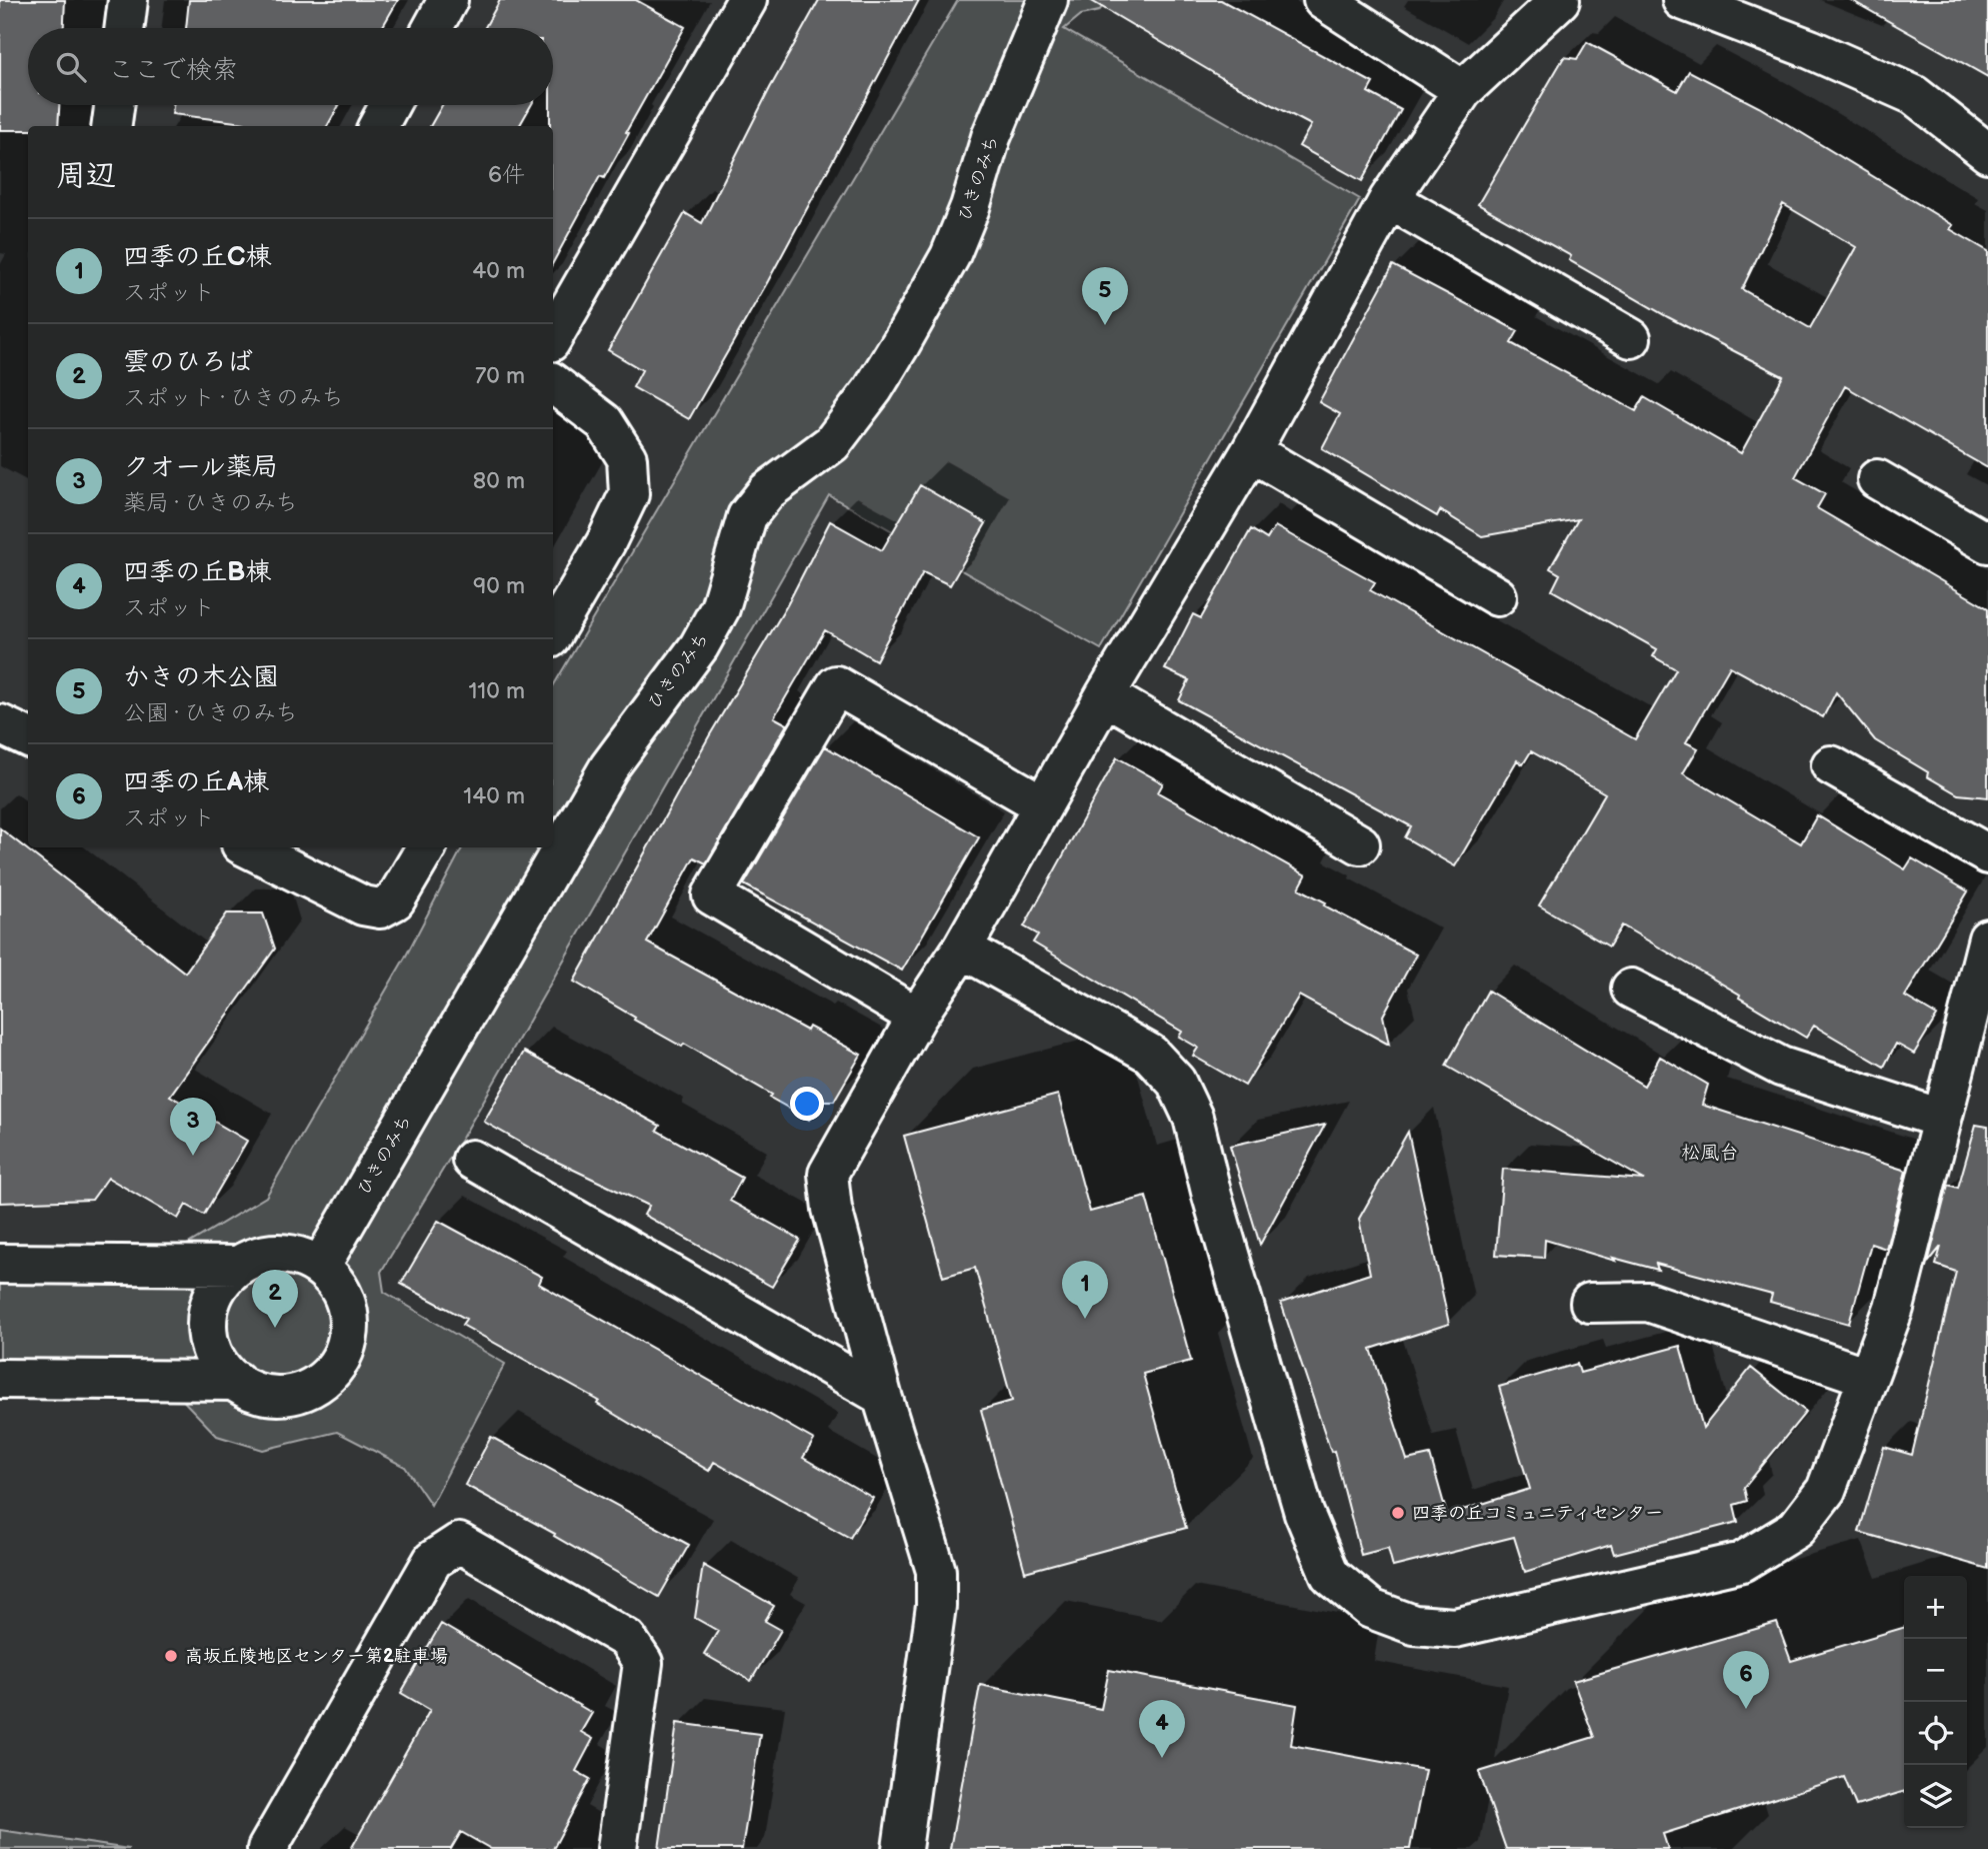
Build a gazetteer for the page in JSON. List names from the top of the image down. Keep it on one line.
{"streets":{"street":["ひきのみち"]},"districts":["松風台"],"places":["四季の丘コミュニティセンター","高坂丘陵地区センター第2駐車場"],"page":{"search":"ここで検索","heading":["周辺","6件"],"list":[{"mark":"1","name":"四季の丘C棟","note":"スポット","value":"40 m"},{"mark":"2","name":"雲のひろば","note":"スポット · ひきのみち","value":"70 m"},{"mark":"3","name":"クオール薬局","note":"薬局 · ひきのみち","value":"80 m"},{"mark":"4","name":"四季の丘B棟","note":"スポット","value":"90 m"},{"mark":"5","name":"かきの木公園","note":"公園 · ひきのみち","value":"110 m"},{"mark":"6","name":"四季の丘A棟","note":"スポット","value":"140 m"}],"pins":["5","3","1","2","6","4"],"map_buttons":["+","−"]}}
